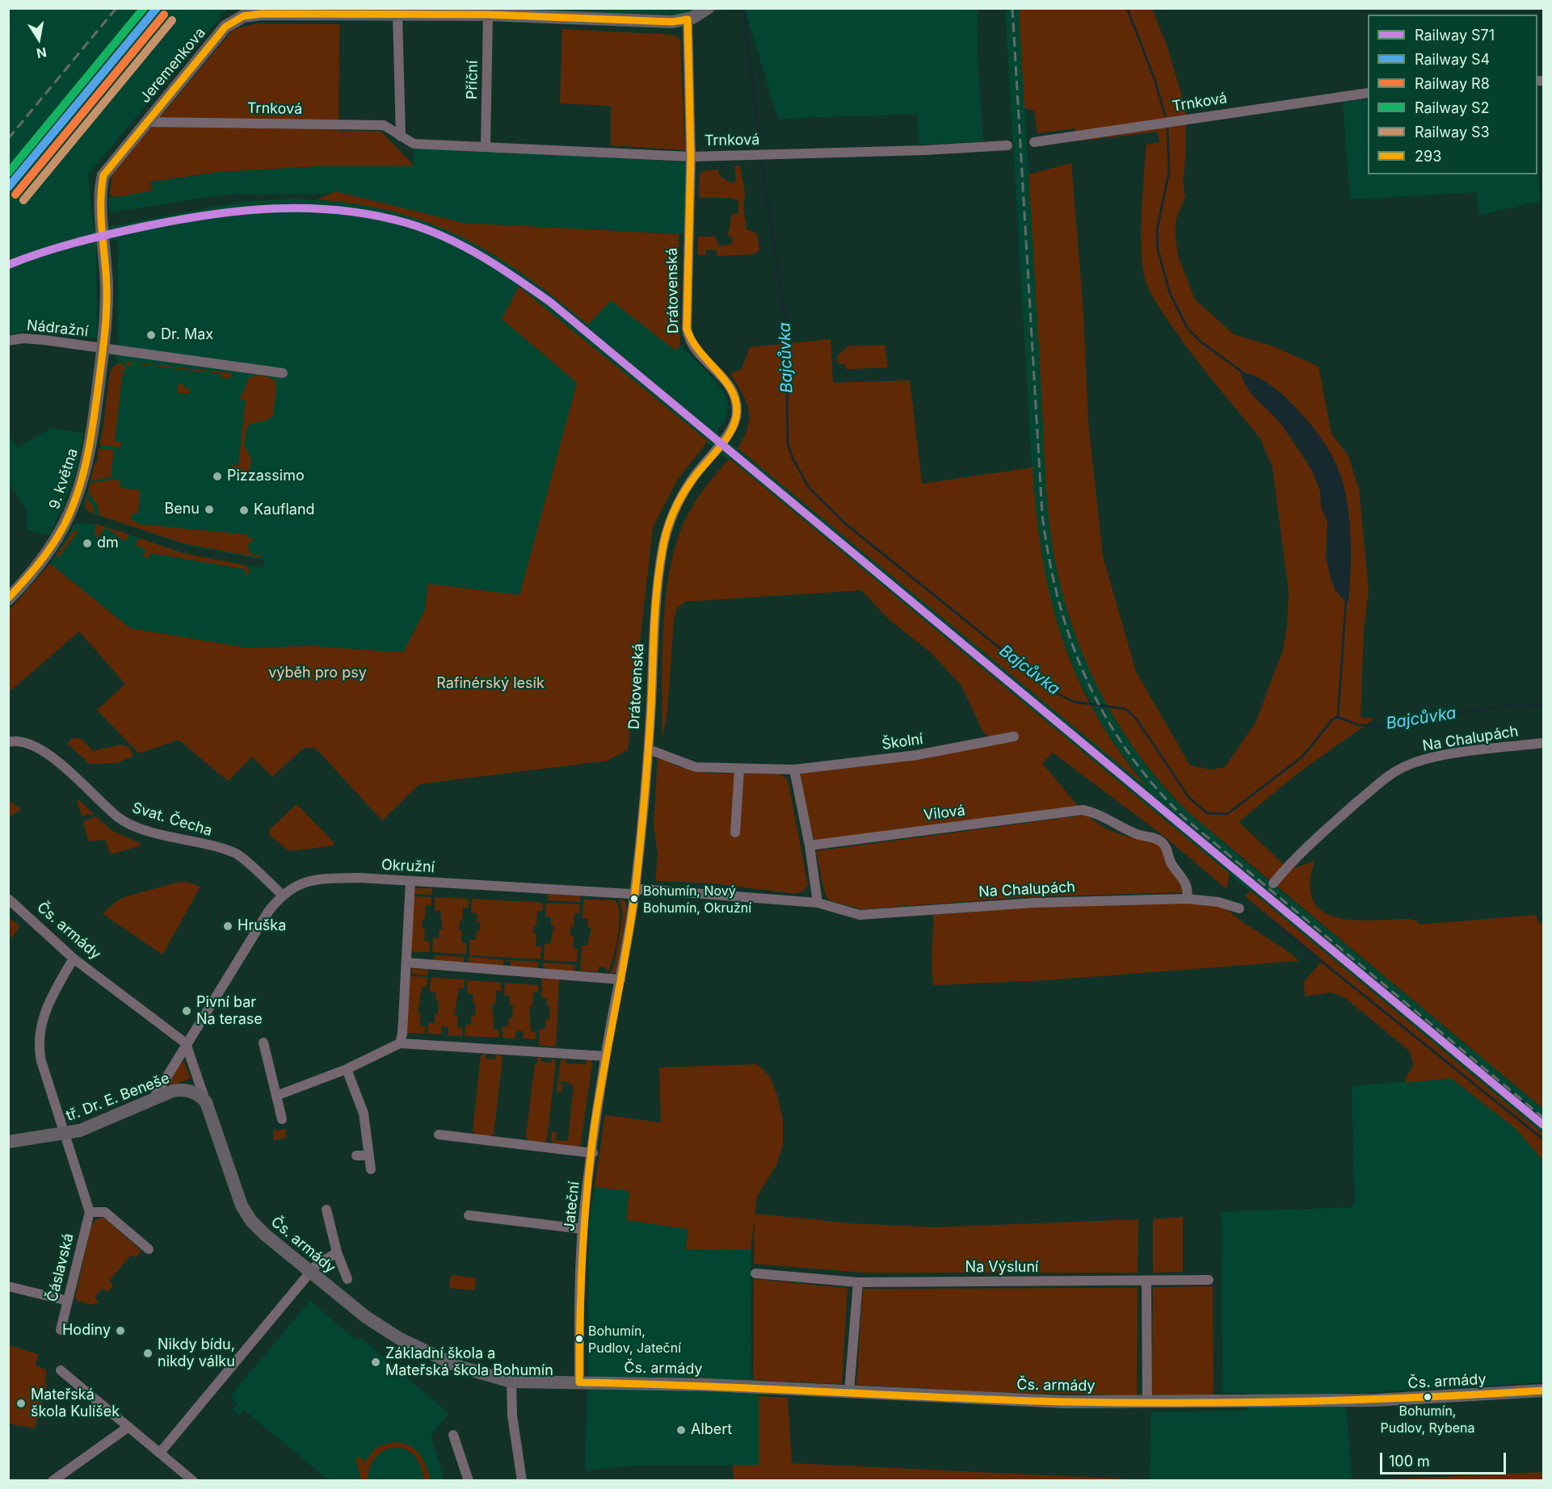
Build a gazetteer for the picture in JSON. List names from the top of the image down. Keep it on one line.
{"streets":{"main road":["Jeremenkova","9. května","Čs. armády","tř. Dr. E. Beneše"],"street":["Příční","Trnková","Drátovenská","Nádražní","Na Chalupách","Školní","Vilová","Svat. Čecha","Okružní","Jateční","Čáslavská","Na Výsluní"]},"crossings":[["Jeremenkova","Příční"],["Jeremenkova","Trnková"],["Jeremenkova","Drátovenská"],["Jeremenkova","9. května"],["Příční","Trnková"],["Trnková","Drátovenská"],["Drátovenská","Školní"],["Nádražní","9. května"],["Na Chalupách","Vilová"],["Na Chalupách","Okružní"],["Na Chalupách","Jateční"],["Svat. Čecha","Okružní"],["Okružní","Čs. armády"],["Okružní","tř. Dr. E. Beneše"],["Okružní","Jateční"],["Čs. armády","tř. Dr. E. Beneše"],["Čs. armády","Jateční"]],"water":["Bajcůvka"],"parks":["výběh pro psy","Rafinérský lesík"],"places":["Dr. Max","Pizzassimo","Benu","Kaufland","dm","Bohumín, Nový Bohumín, Okružní","Hruška","Pivní bar Na terase","Hodiny","Bohumín, Pudlov, Jateční","Nikdy bídu, nikdy válku","Základní škola a Mateřská škola Bohumín","Bohumín, Pudlov, Rybena","Mateřská škola Kulíšek","Albert"],"lines":["rail line S4","rail line S2","transit line 293","rail line R8","rail line S3","rail line S71"],"legend":["Railway S71","Railway S4","Railway R8","Railway S2","Railway S3","293"],"scale_bar":"100 m","north":"bottom"}
